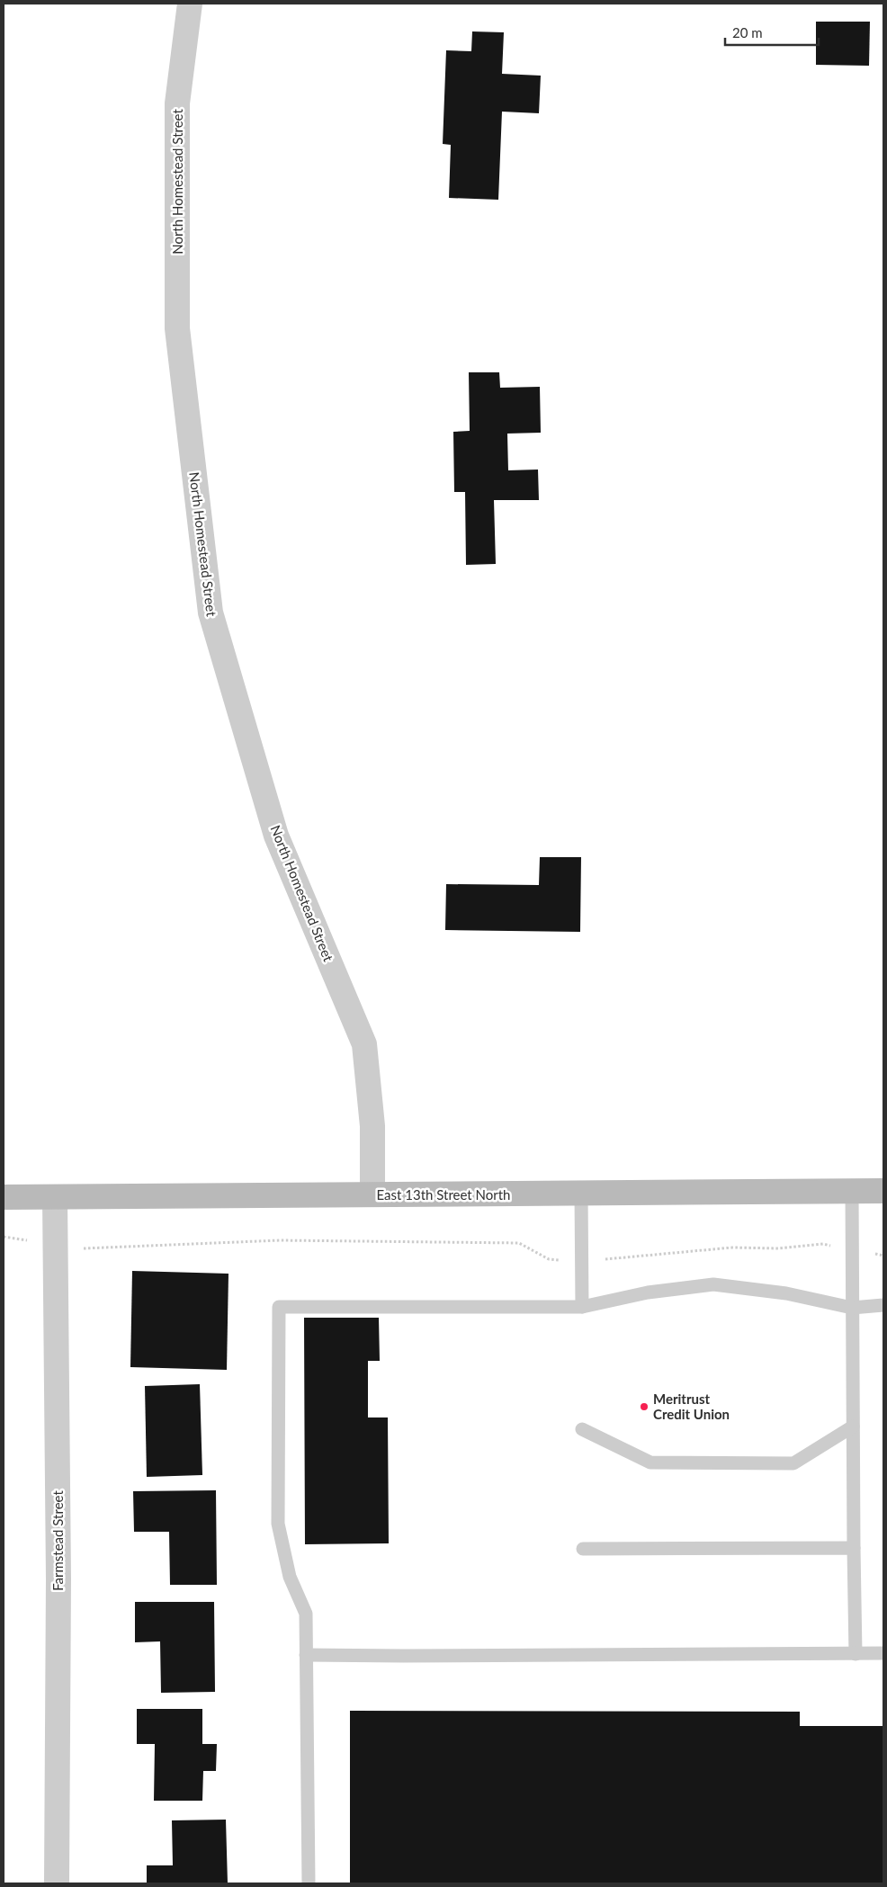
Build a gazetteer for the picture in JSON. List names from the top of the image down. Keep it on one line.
{"streets":{"main road":["East 13th Street North"],"street":["North Homestead Street","Farmstead Street"]},"crossings":[["North Homestead Street","East 13th Street North"],["East 13th Street North","Farmstead Street"]],"places":["Meritrust Credit Union"],"scale_bar":"20 m"}
